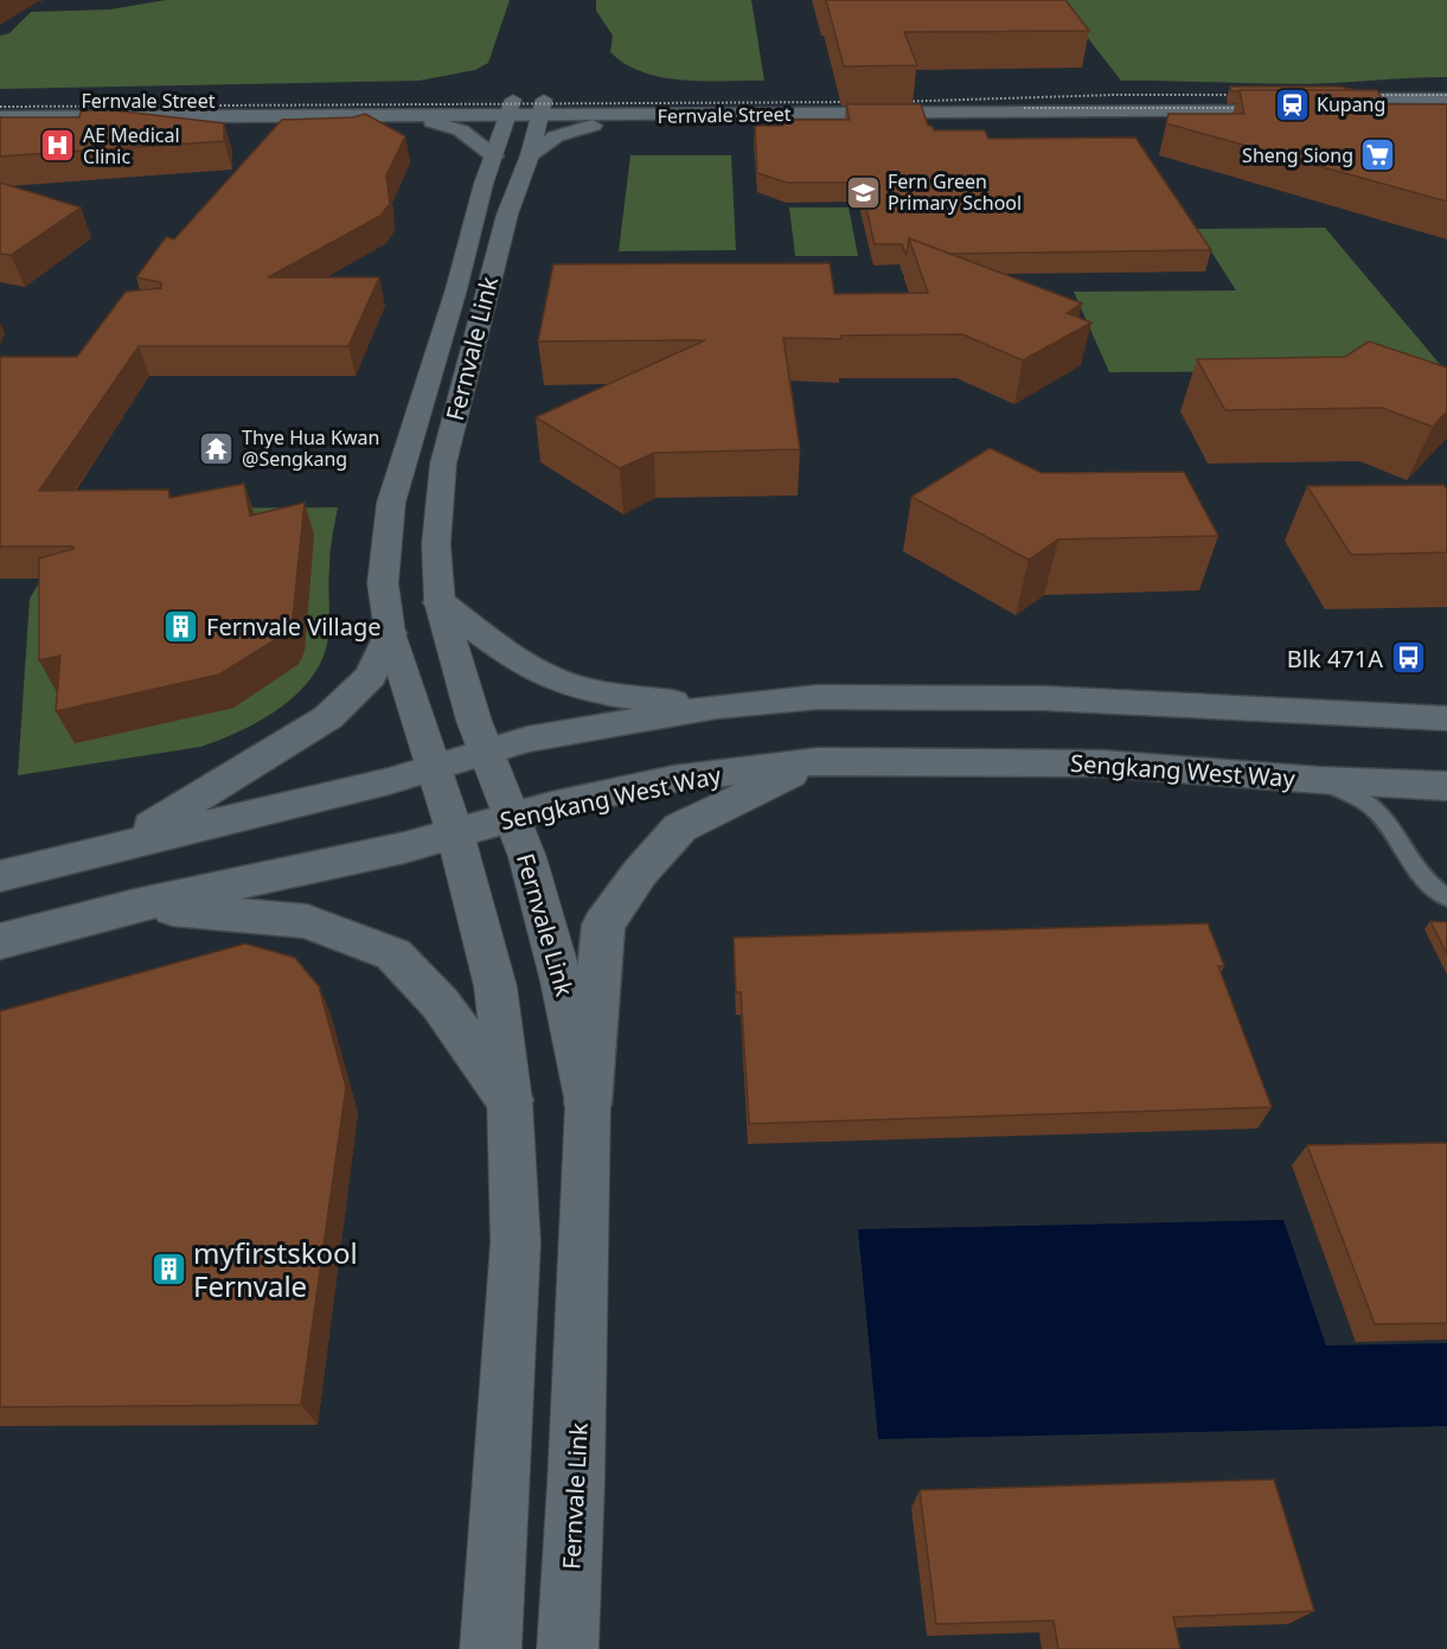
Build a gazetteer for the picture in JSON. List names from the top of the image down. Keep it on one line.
{"streets":{"street":["Fernvale Street","Fernvale Link","Sengkang West Way"]},"crossings":[["Fernvale Street","Fernvale Link"],["Fernvale Link","Sengkang West Way"]],"places":{"station":["Kupang"],"hospital":["AE Medical Clinic"],"supermarket":["Sheng Siong"],"school or university":["Fern Green Primary School"],"temple":["Thye Hua Kwan @Sengkang"],"building":["Fernvale Village","myfirstskool Fernvale"],"bus stop":["Blk 471A"]}}
